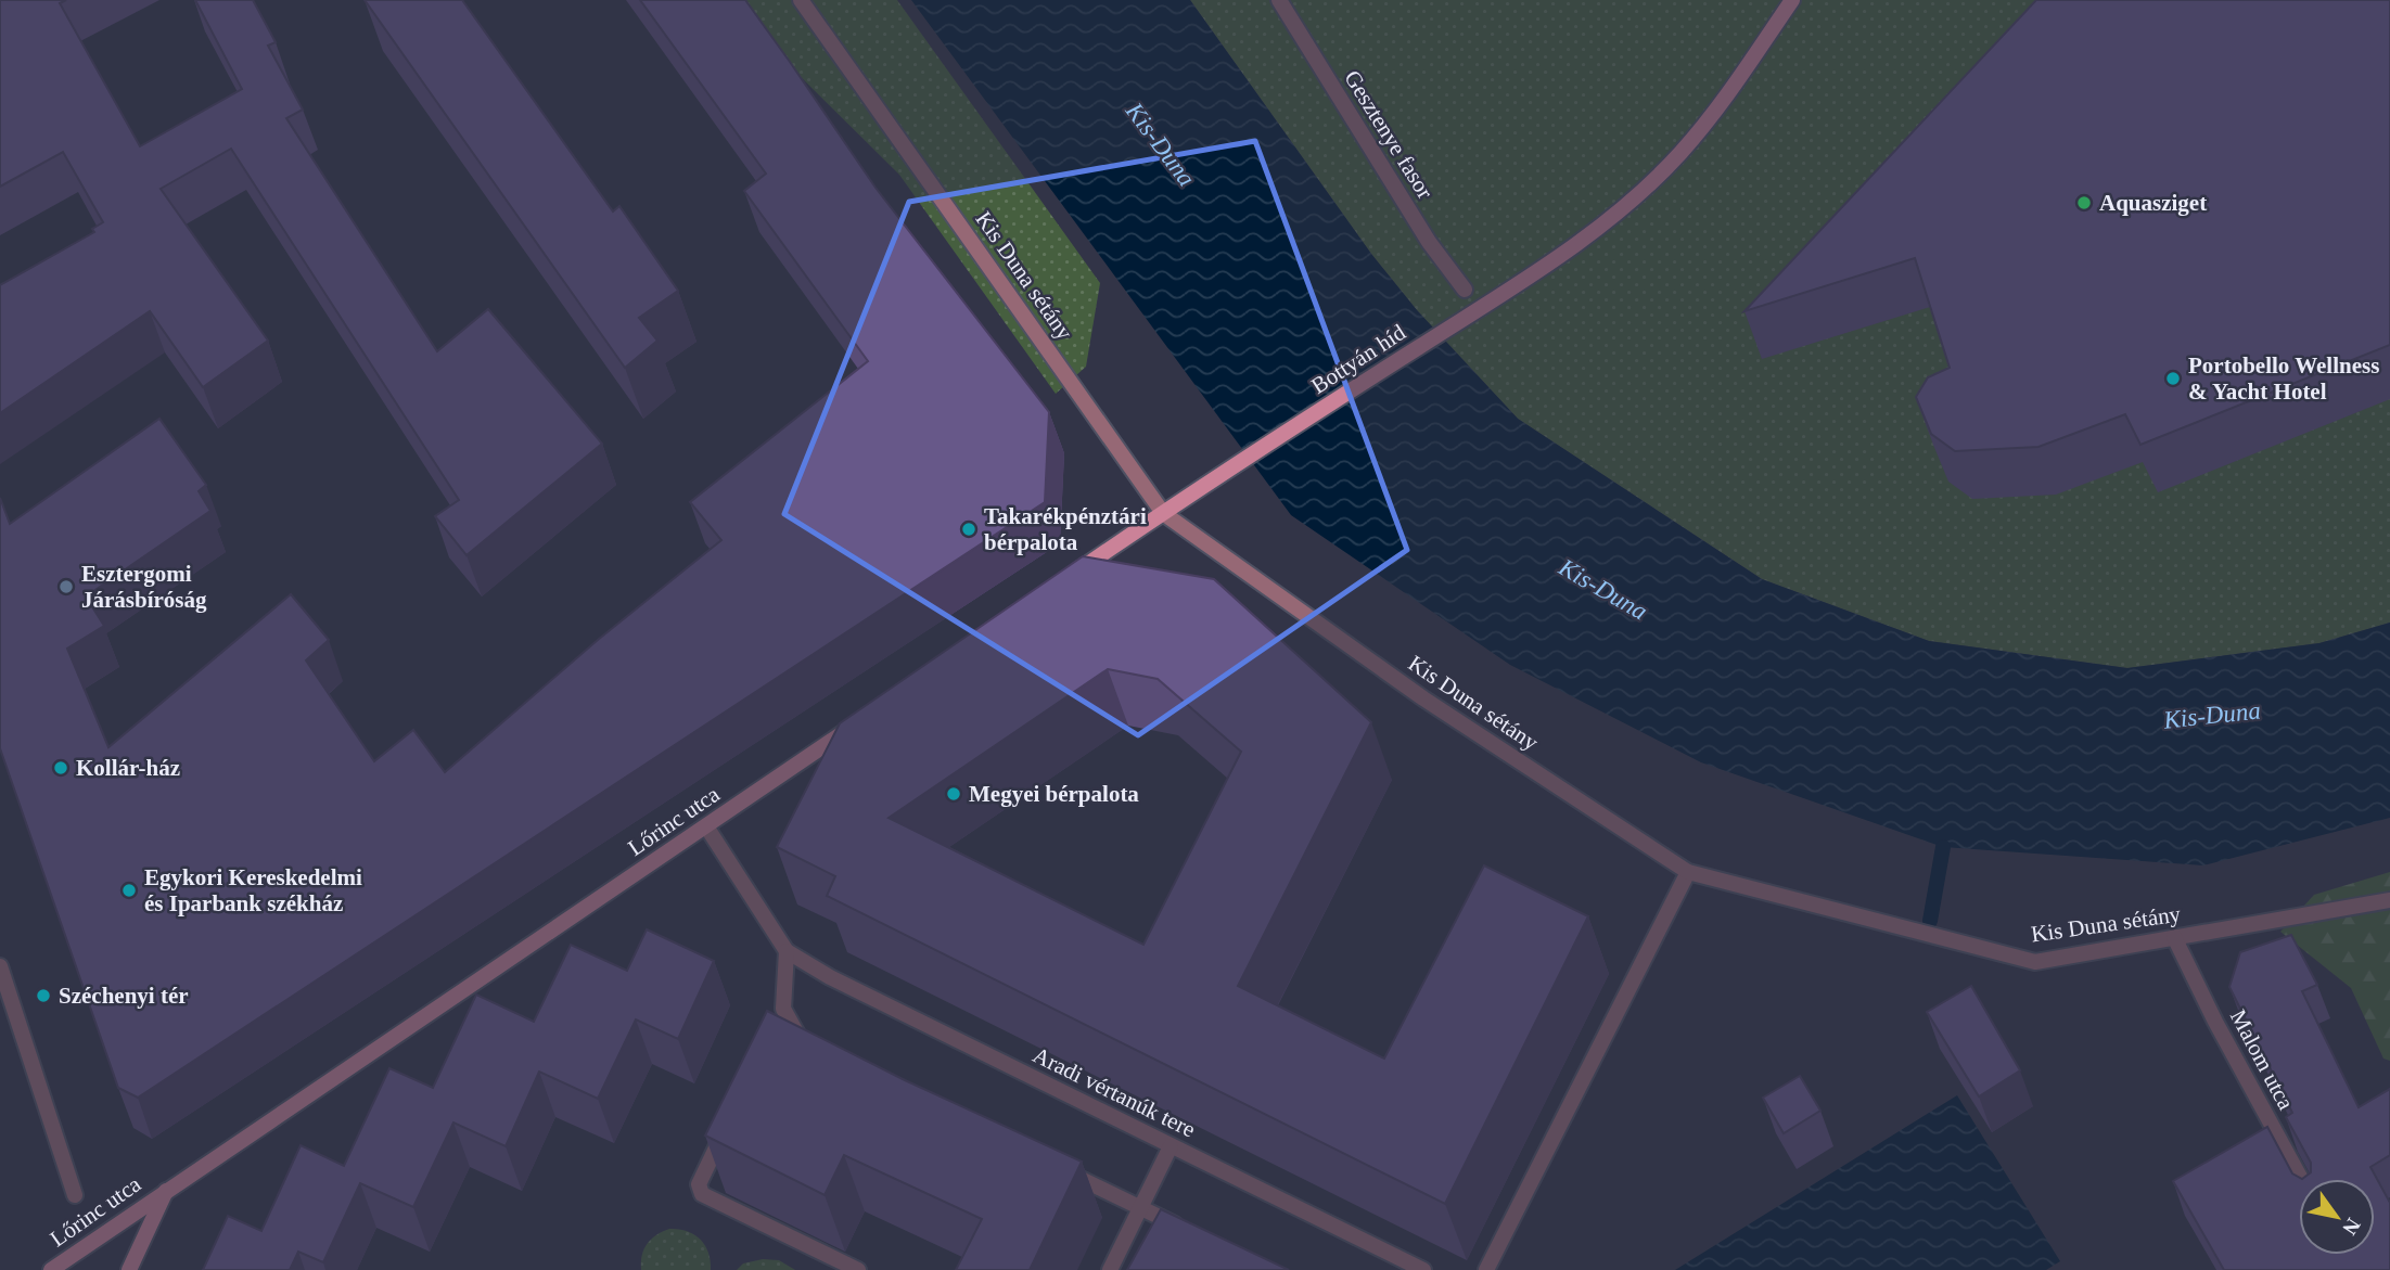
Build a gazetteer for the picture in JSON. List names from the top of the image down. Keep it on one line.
{"streets":{"street":["Gesztenye fasor","Kis Duna sétány","Bottyán híd","Lőrinc utca","Malom utca","Aradi vértanúk tere"]},"crossings":[["Kis Duna sétány","Bottyán híd"],["Kis Duna sétány","Malom utca"],["Lőrinc utca","Aradi vértanúk tere"]],"water":["Kis-Duna"],"places":["Aquasziget","Portobello Wellness & Yacht Hotel","Takarékpénztári bérpalota","Esztergomi Járásbíróság","Kollár-ház","Megyei bérpalota","Egykori Kereskedelmi és Iparbank székház","Széchenyi tér"],"north":"bottom right"}
